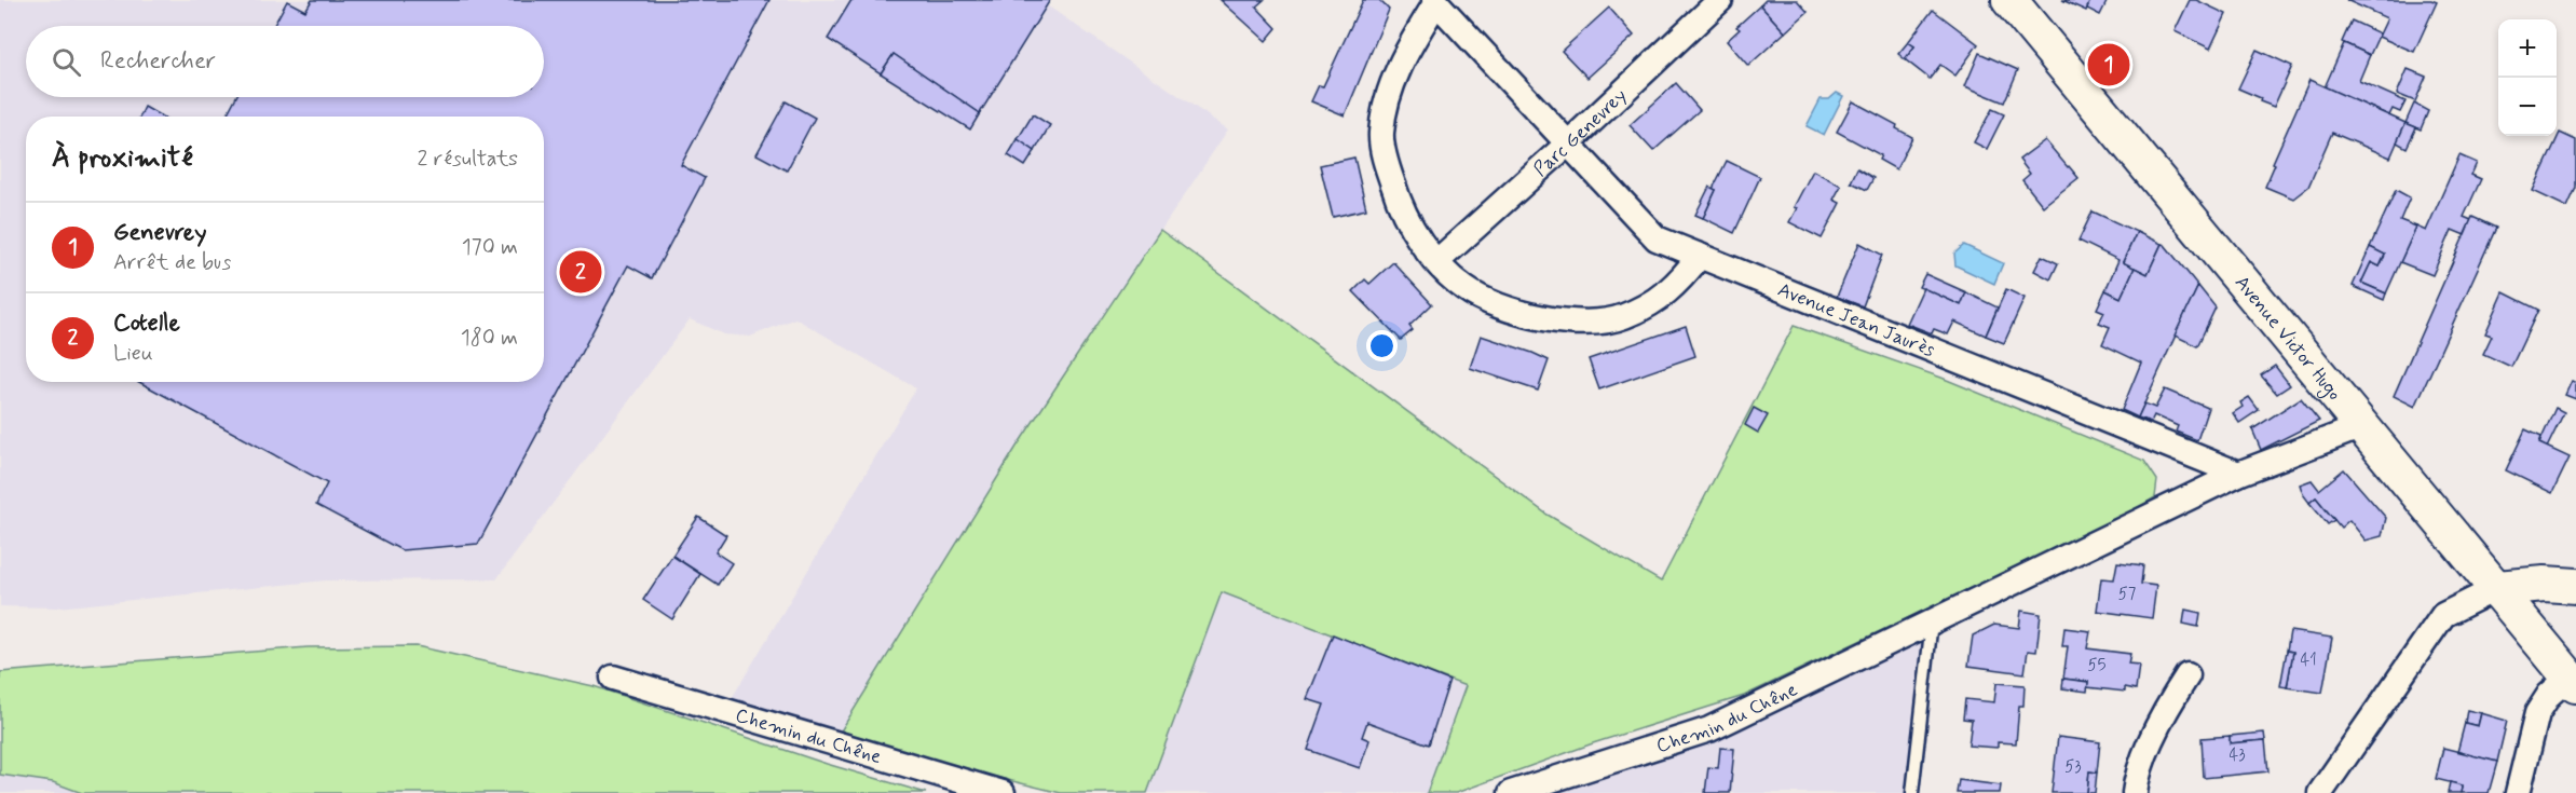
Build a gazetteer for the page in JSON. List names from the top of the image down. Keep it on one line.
{"streets":{"street":["Parc Genevrey","Avenue Jean Jaurès","Avenue Victor Hugo","Chemin du Chêne"]},"crossings":[["Parc Genevrey","Avenue Jean Jaurès"],["Avenue Jean Jaurès","Chemin du Chêne"]],"house_numbers":["57","41","55","43","53"],"page":{"map_buttons":["+","−"],"search":"Rechercher","pins":["1","2"],"heading":["À proximité","2 résultats"],"list":[{"mark":"1","name":"Genevrey","note":"Arrêt de bus","value":"170 m"},{"mark":"2","name":"Cotelle","note":"Lieu","value":"180 m"}]}}
